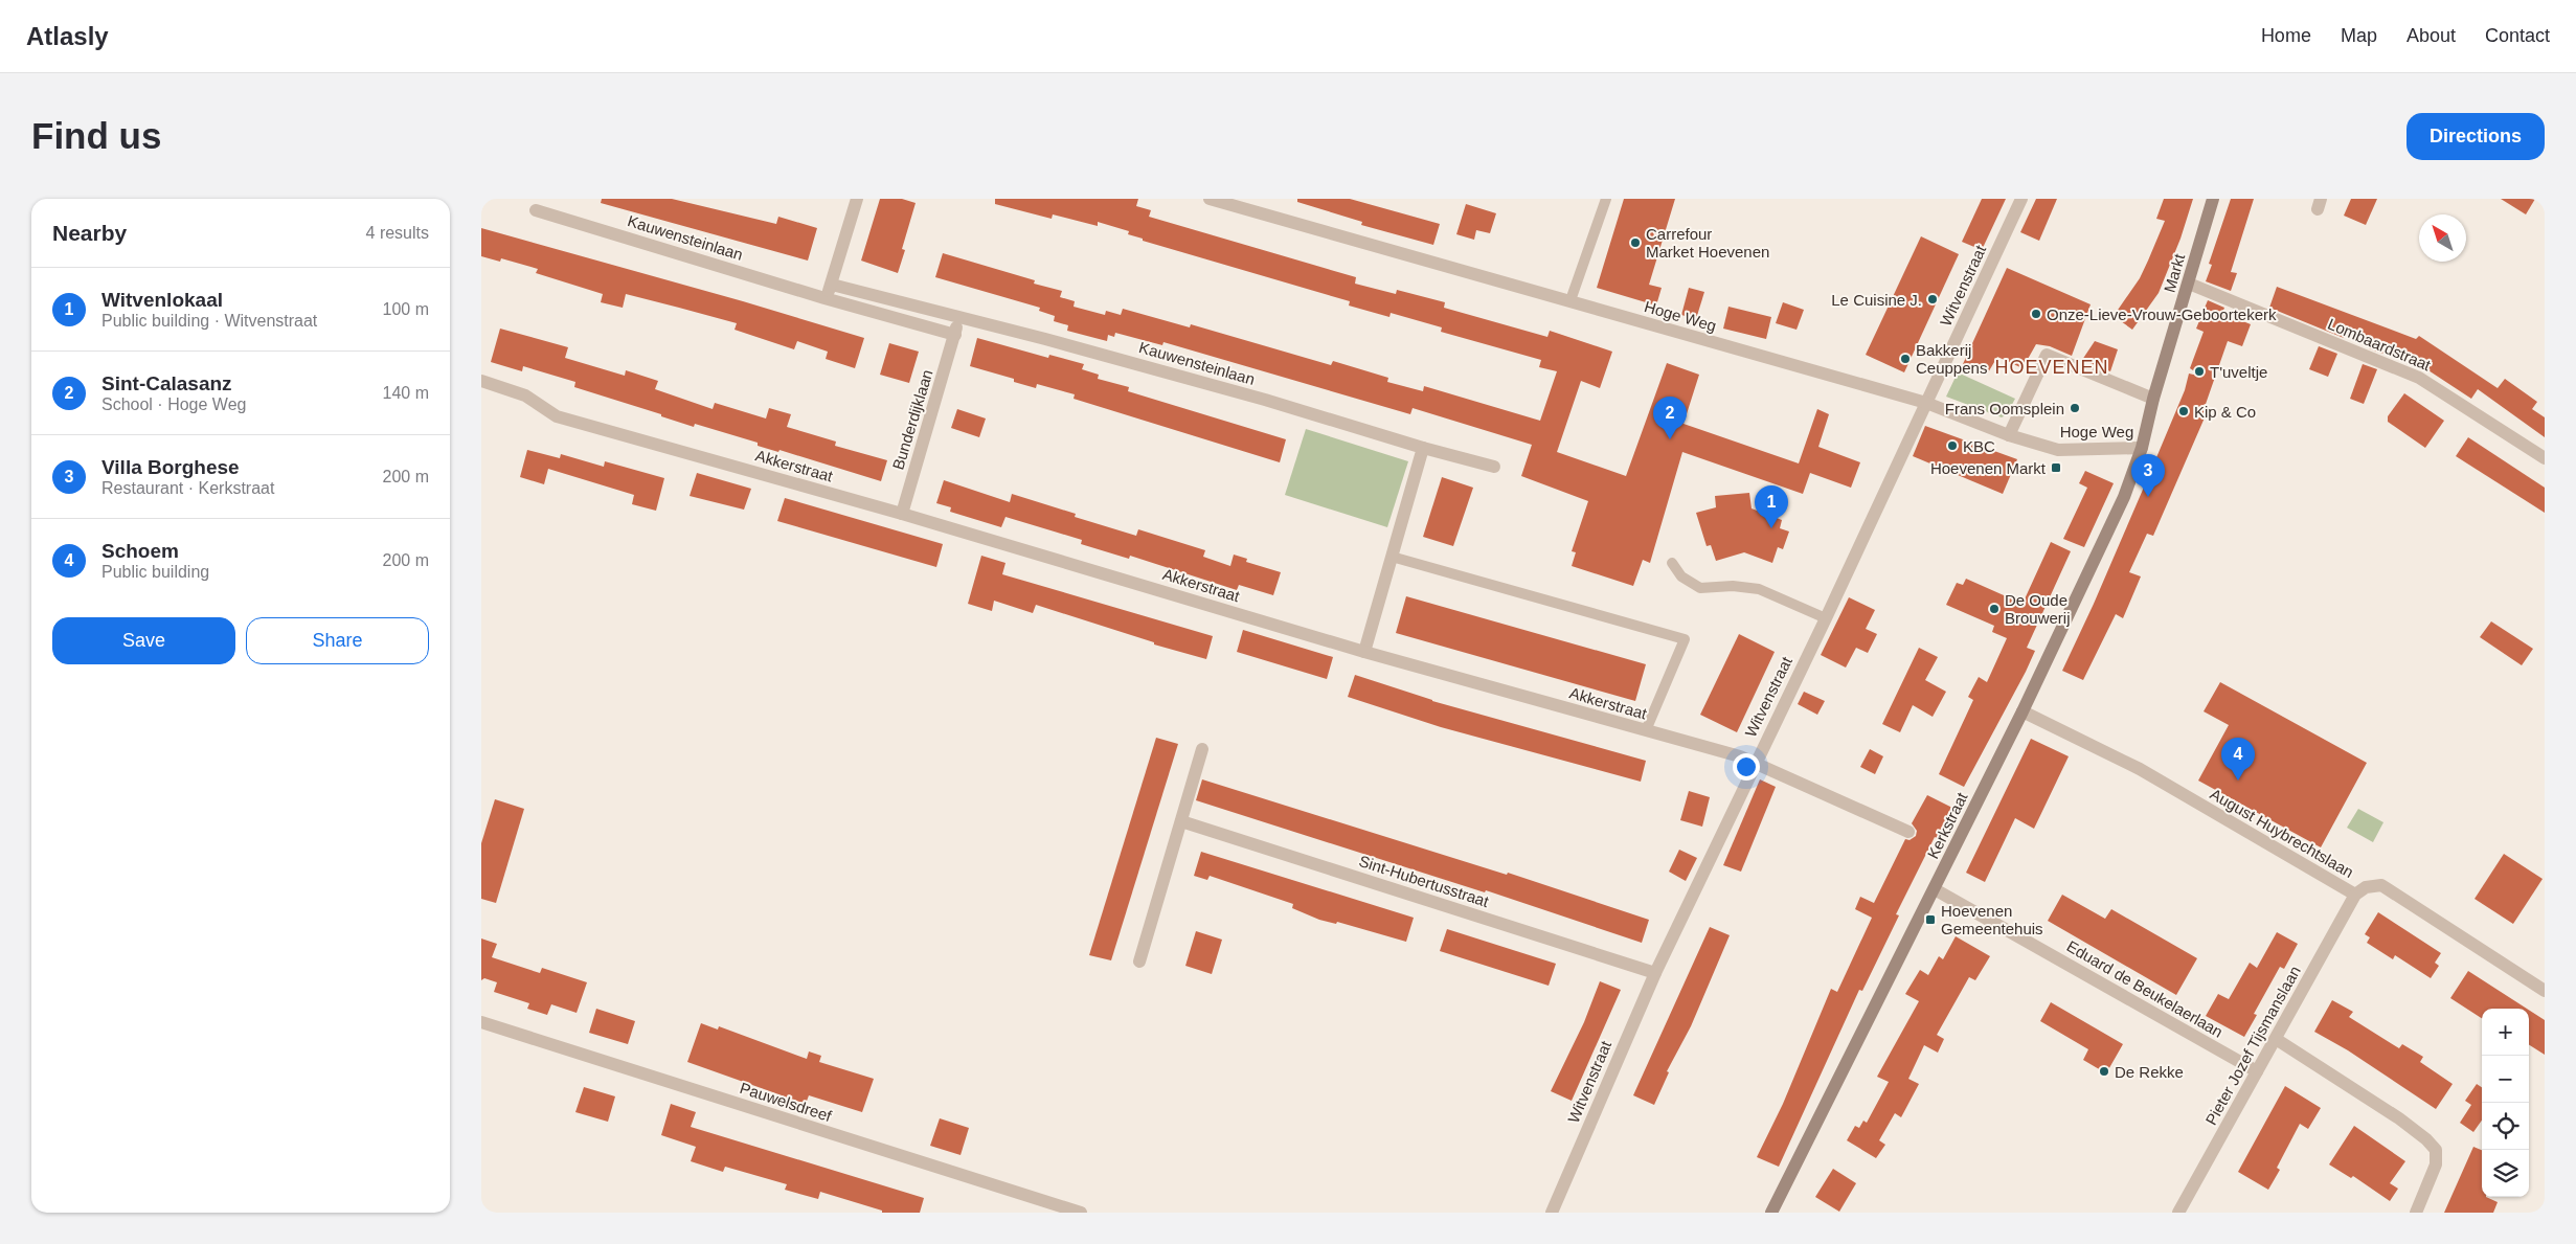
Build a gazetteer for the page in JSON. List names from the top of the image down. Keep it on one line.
{"streets":{"main road":["Markt","Kerkstraat"],"street":["Kauwensteinlaan","Witvenstraat","Hoge Weg","Lombaardstraat","Bunderdijklaan","Akkerstraat","August Huybrechtslaan","Sint-Hubertusstraat","Eduard de Beukelaerlaan","Pieter Jozef Tijsmanslaan","Pauwelsdreef"]},"crossings":[["Kauwensteinlaan","Bunderdijklaan"],["Markt","Hoge Weg"],["Markt","Lombaardstraat"],["Markt","Kerkstraat"],["Witvenstraat","Hoge Weg"],["Witvenstraat","Akkerstraat"],["Witvenstraat","Sint-Hubertusstraat"],["Hoge Weg","Kerkstraat"],["Bunderdijklaan","Akkerstraat"],["Kerkstraat","August Huybrechtslaan"],["Kerkstraat","Eduard de Beukelaerlaan"],["August Huybrechtslaan","Pieter Jozef Tijsmanslaan"],["Eduard de Beukelaerlaan","Pieter Jozef Tijsmanslaan"]],"districts":["HOEVENEN"],"places":{"other":["Carrefour Market Hoevenen","Le Cuisine J.","Onze-Lieve-Vrouw-Geboortekerk","Bakkerij Ceuppens","T'uveltje","Frans Oomsplein","Kip & Co","KBC","De Oude Brouwerij","De Rekke"],"transit":["Hoevenen Markt","Hoevenen Gemeentehuis"]},"north":"top left","page":{"header":"Atlasly","nav":["Home","Map","About","Contact"],"buttons":["Directions",["Save","Share"]],"title":"Find us","heading":["Nearby","4 results"],"list":[{"mark":"1","name":"Witvenlokaal","note":"Public building · Witvenstraat","value":"100 m"},{"mark":"2","name":"Sint-Calasanz","note":"School · Hoge Weg","value":"140 m"},{"mark":"3","name":"Villa Borghese","note":"Restaurant · Kerkstraat","value":"200 m"},{"mark":"4","name":"Schoem","note":"Public building","value":"200 m"}],"pins":["2","3","1","4"],"map_buttons":["+","−"]}}
